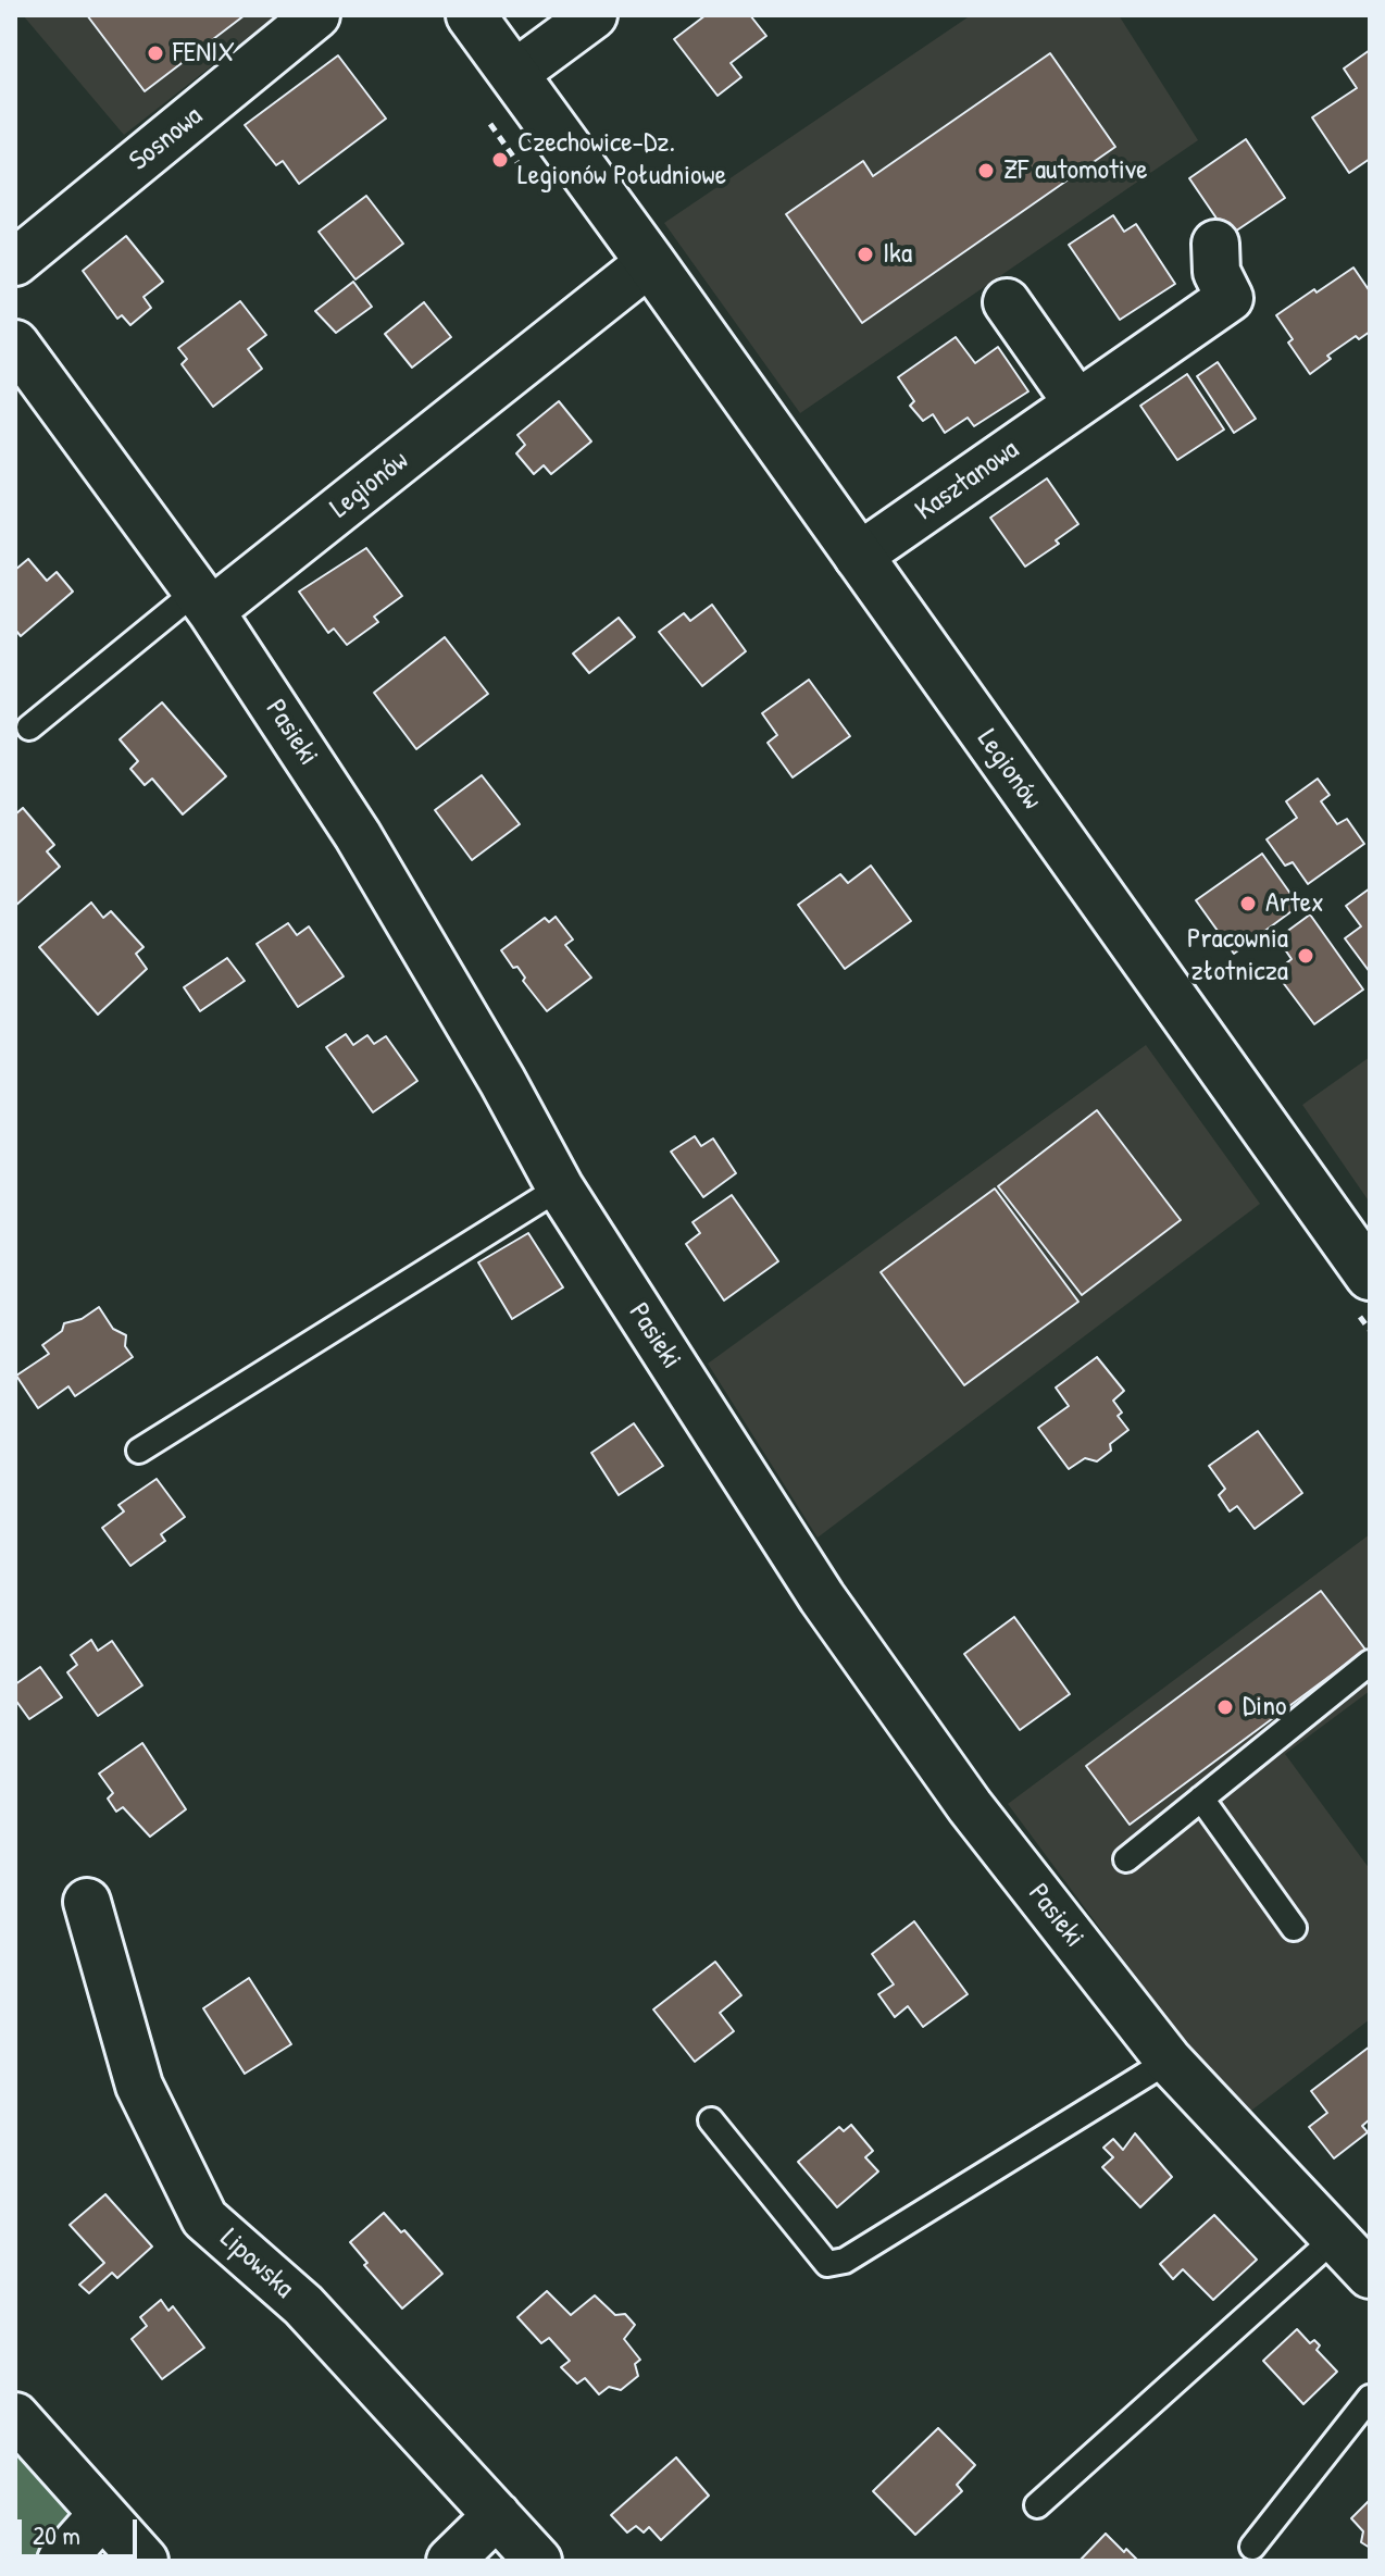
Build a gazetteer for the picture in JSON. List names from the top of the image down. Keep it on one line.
{"streets":{"street":["Sosnowa","Kasztanowa","Legionów","Pasieki","Lipowska"]},"crossings":[["Kasztanowa","Legionów"],["Legionów","Pasieki"]],"places":["FENIX","Czechowice-Dz. Legionów Południowe","ZF automotive","Ika","Artex","Pracownia złotnicza","Dino"],"scale_bar":"20 m"}
